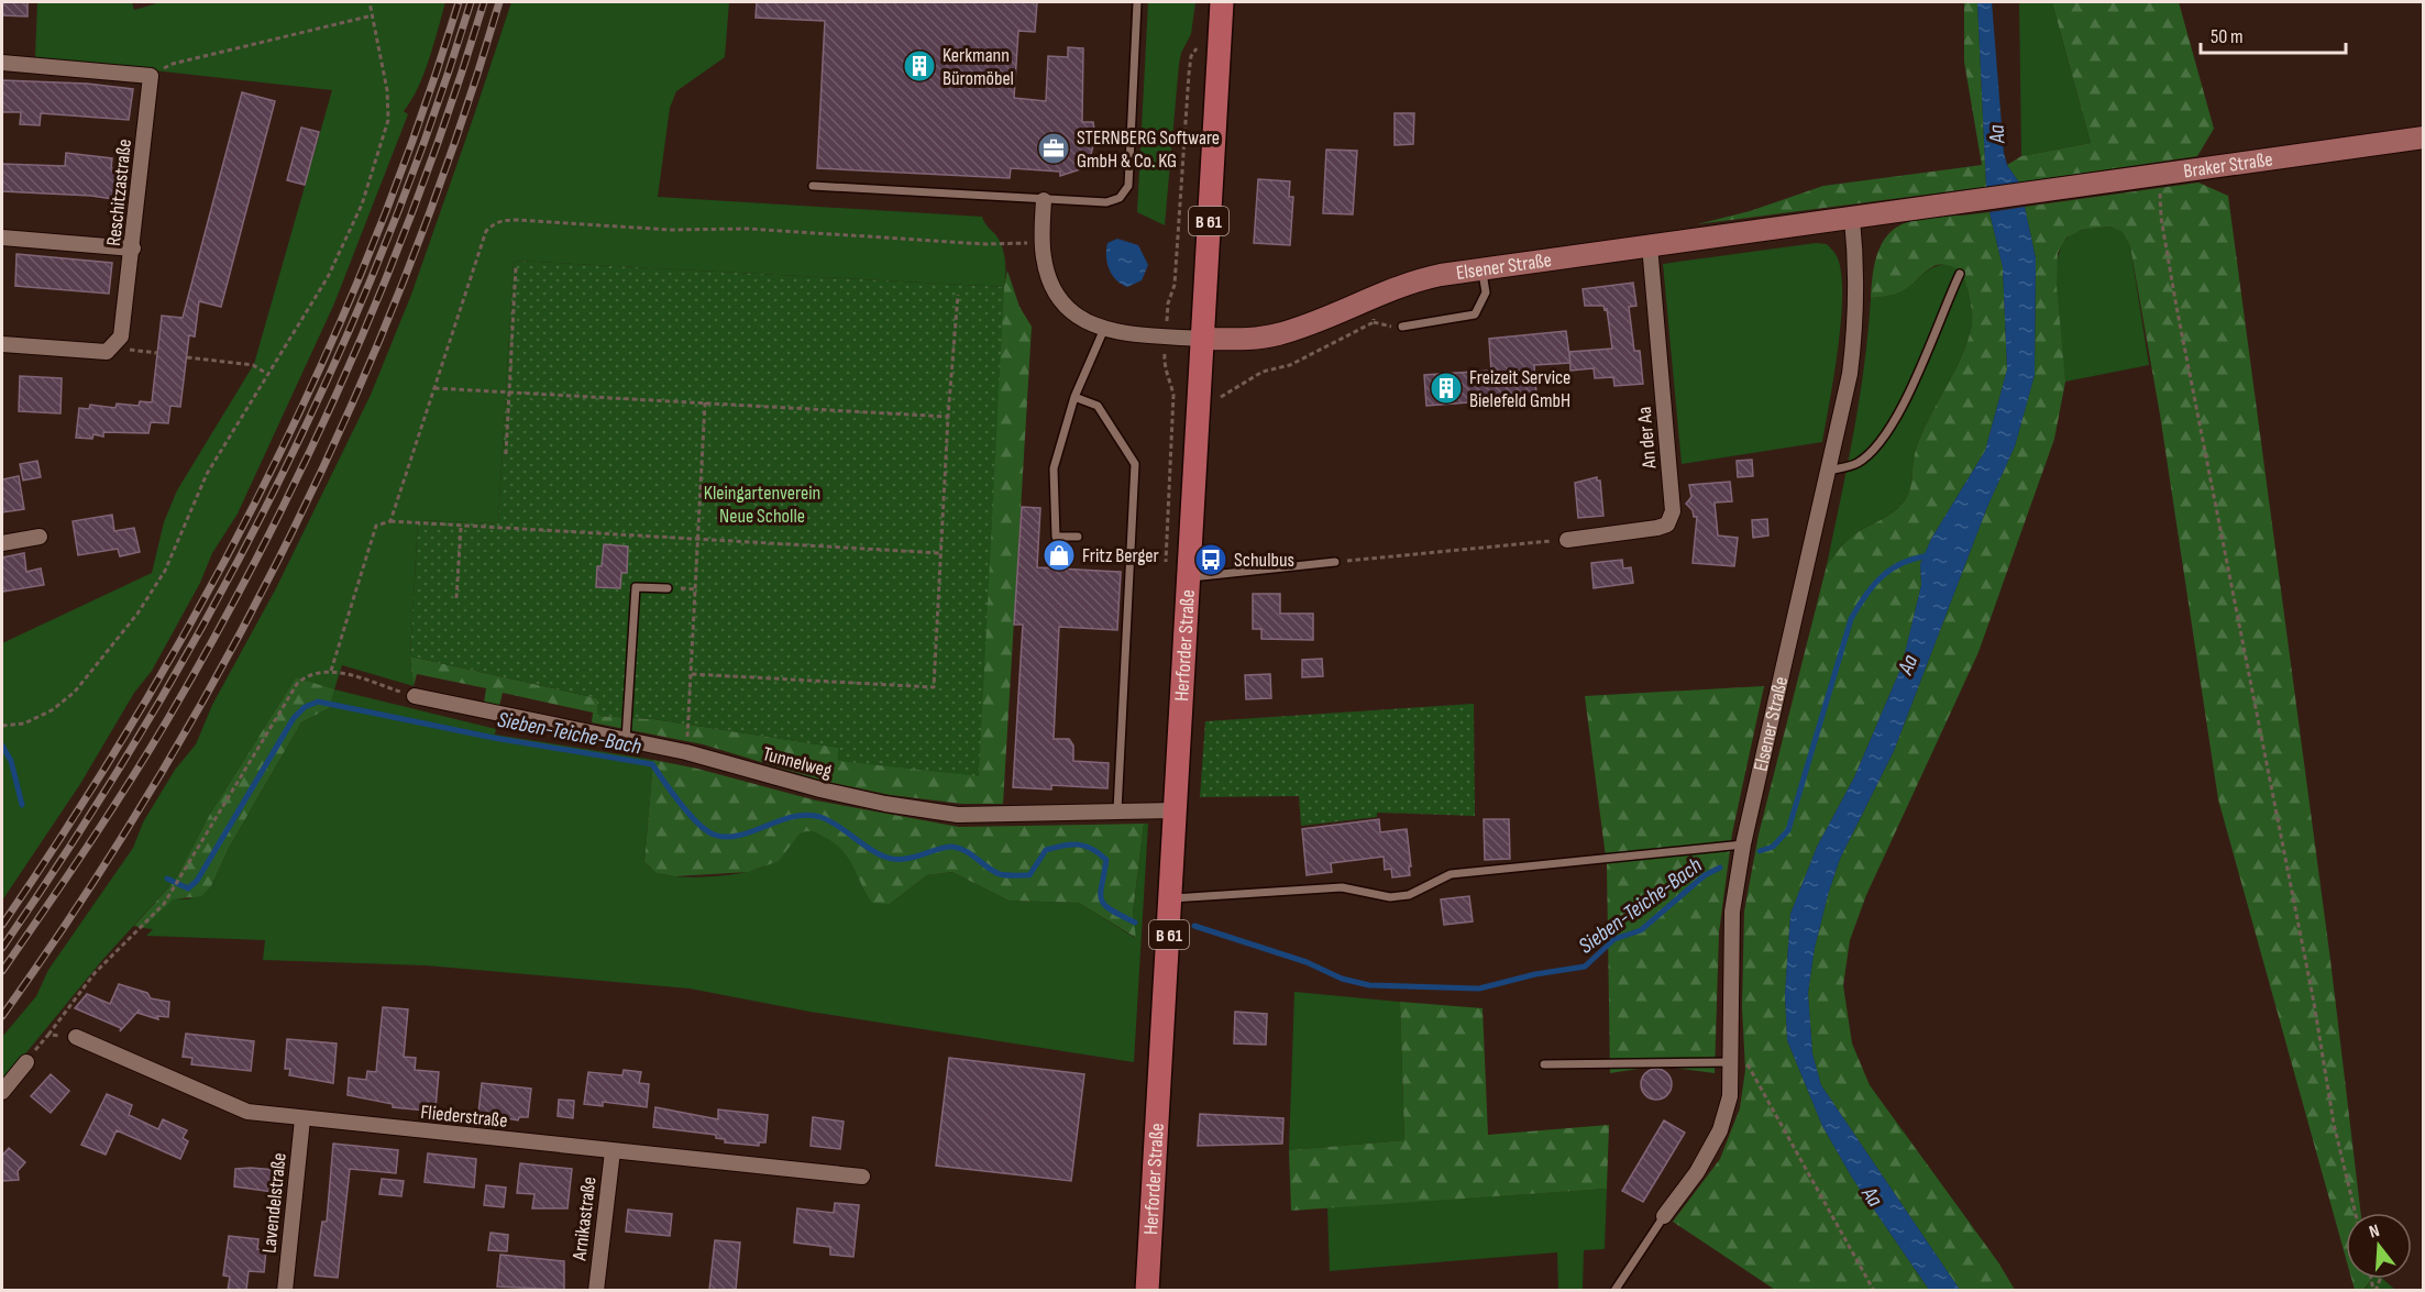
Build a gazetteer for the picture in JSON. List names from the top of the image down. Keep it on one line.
{"streets":{"main road":["Braker Straße","B 61","Elsener Straße","Herforder Straße"],"street":["Reschitzastraße","An der Aa","Tunnelweg","Fliederstraße","Lavendelstraße","Arnikastraße"]},"crossings":[["Braker Straße","Elsener Straße"],["Elsener Straße","An der Aa"],["Elsener Straße","Herforder Straße"],["Herforder Straße","Tunnelweg"],["Fliederstraße","Lavendelstraße"],["Fliederstraße","Arnikastraße"]],"water":["Aa","Sieben-Teiche-Bach"],"parks":["Kleingartenverein Neue Scholle"],"places":{"building":["Kerkmann Büromöbel","Freizeit Service Bielefeld GmbH"],"office":["STERNBERG Software GmbH & Co. KG"],"shop":["Fritz Berger"],"bus stop":["Schulbus"]},"scale_bar":"50 m","north":"top"}
